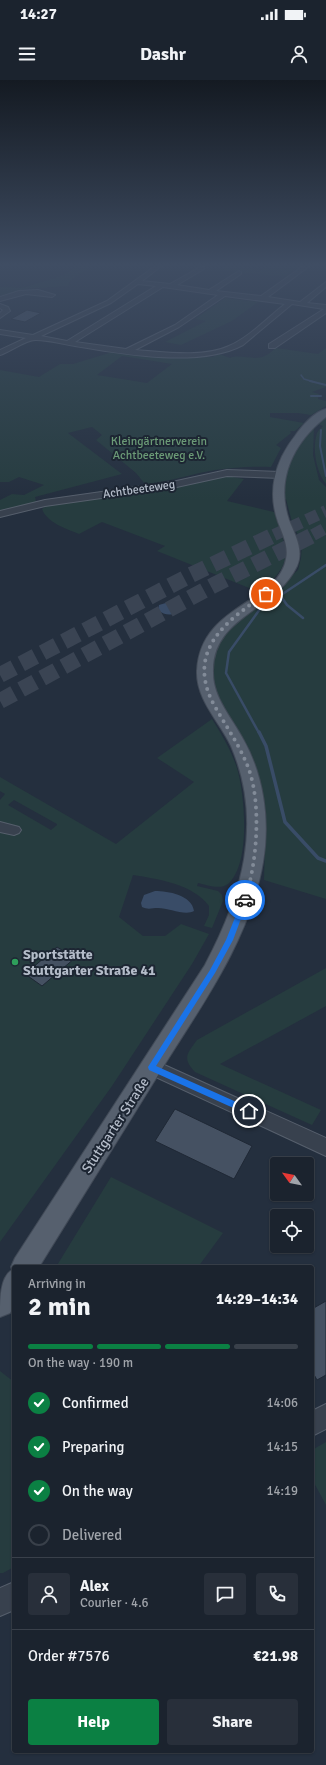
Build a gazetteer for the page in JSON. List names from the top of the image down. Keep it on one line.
{"streets":{"main road":["Stuttgarter Straße"],"street":["Achtbeeteweg"]},"crossings":[["Achtbeeteweg","Stuttgarter Straße"]],"parks":["Kleingärtnerverein Achtbeeteweg e.V."],"places":["Sportstätte Stuttgarter Straße 41"],"north":"top left","page":{"status":"14:27","header":"Dashr","heading":["2 min","Arriving in","14:29–14:34"],"panel":["Alex","Courier · 4.6","Order #7576","€21.98"],"bar":"On the way · 190 m","list":[["Confirmed","14:06"],["Preparing","14:15"],["On the way","14:19"],"Delivered"],"buttons":["Help","Share"]}}
